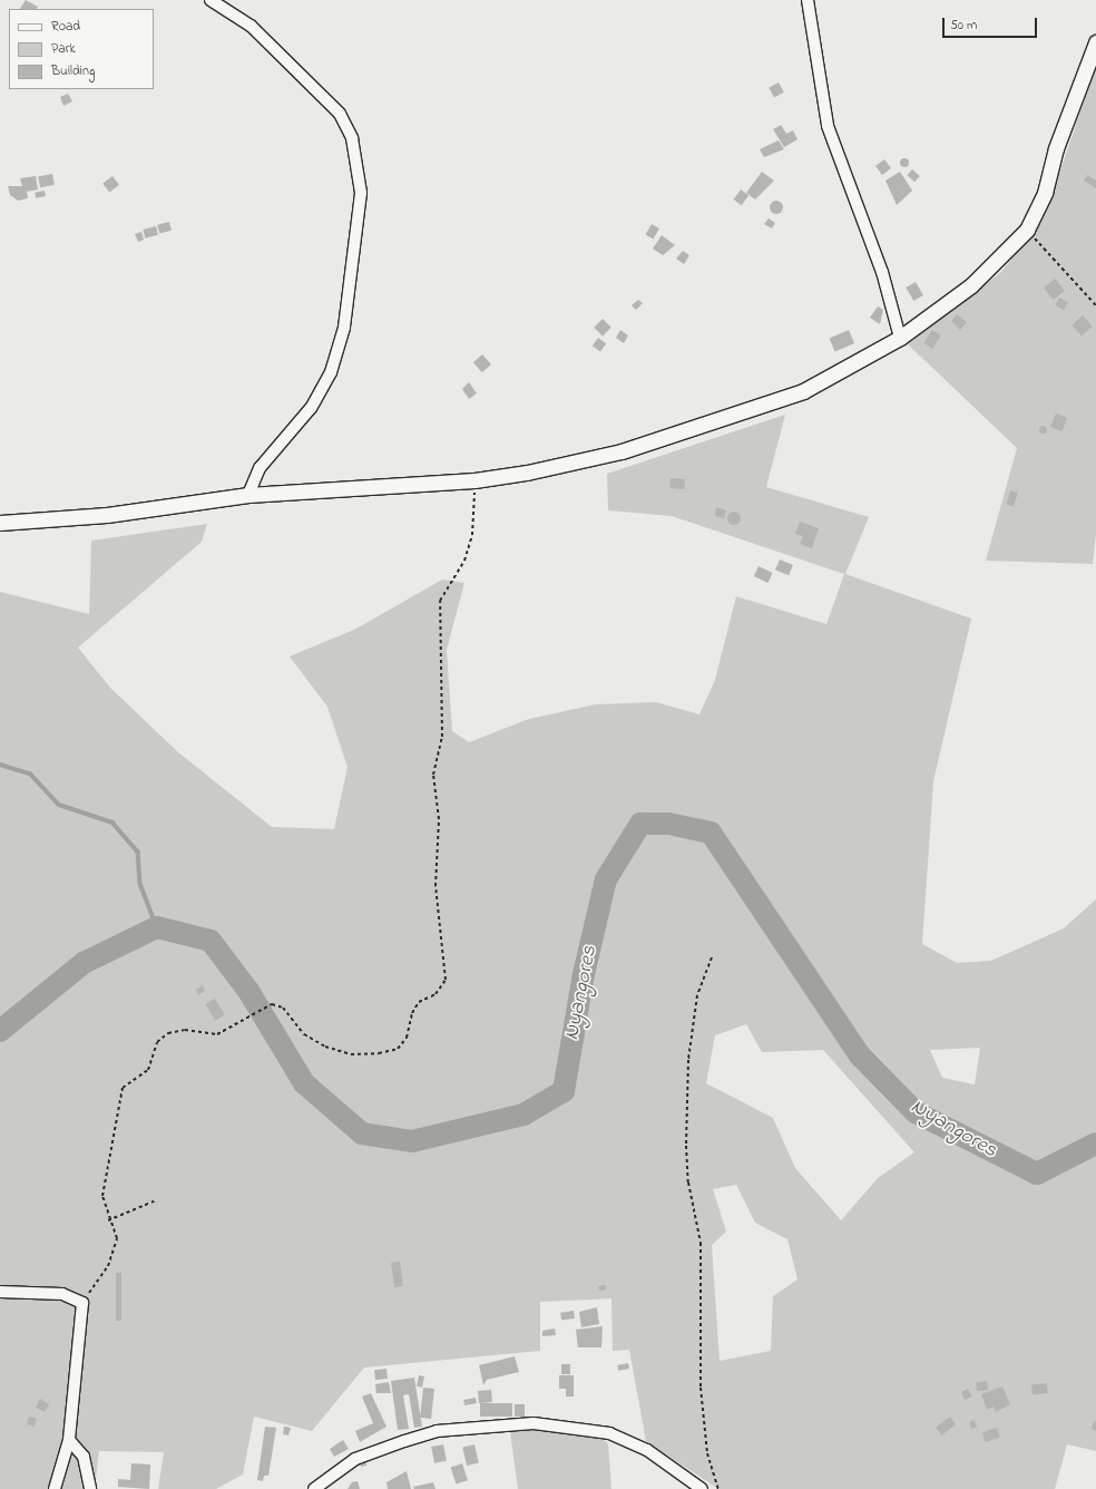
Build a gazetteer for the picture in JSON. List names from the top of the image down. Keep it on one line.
{"water":["Nyangores"],"legend":["Road","Park","Building"],"scale_bar":"50 m"}
